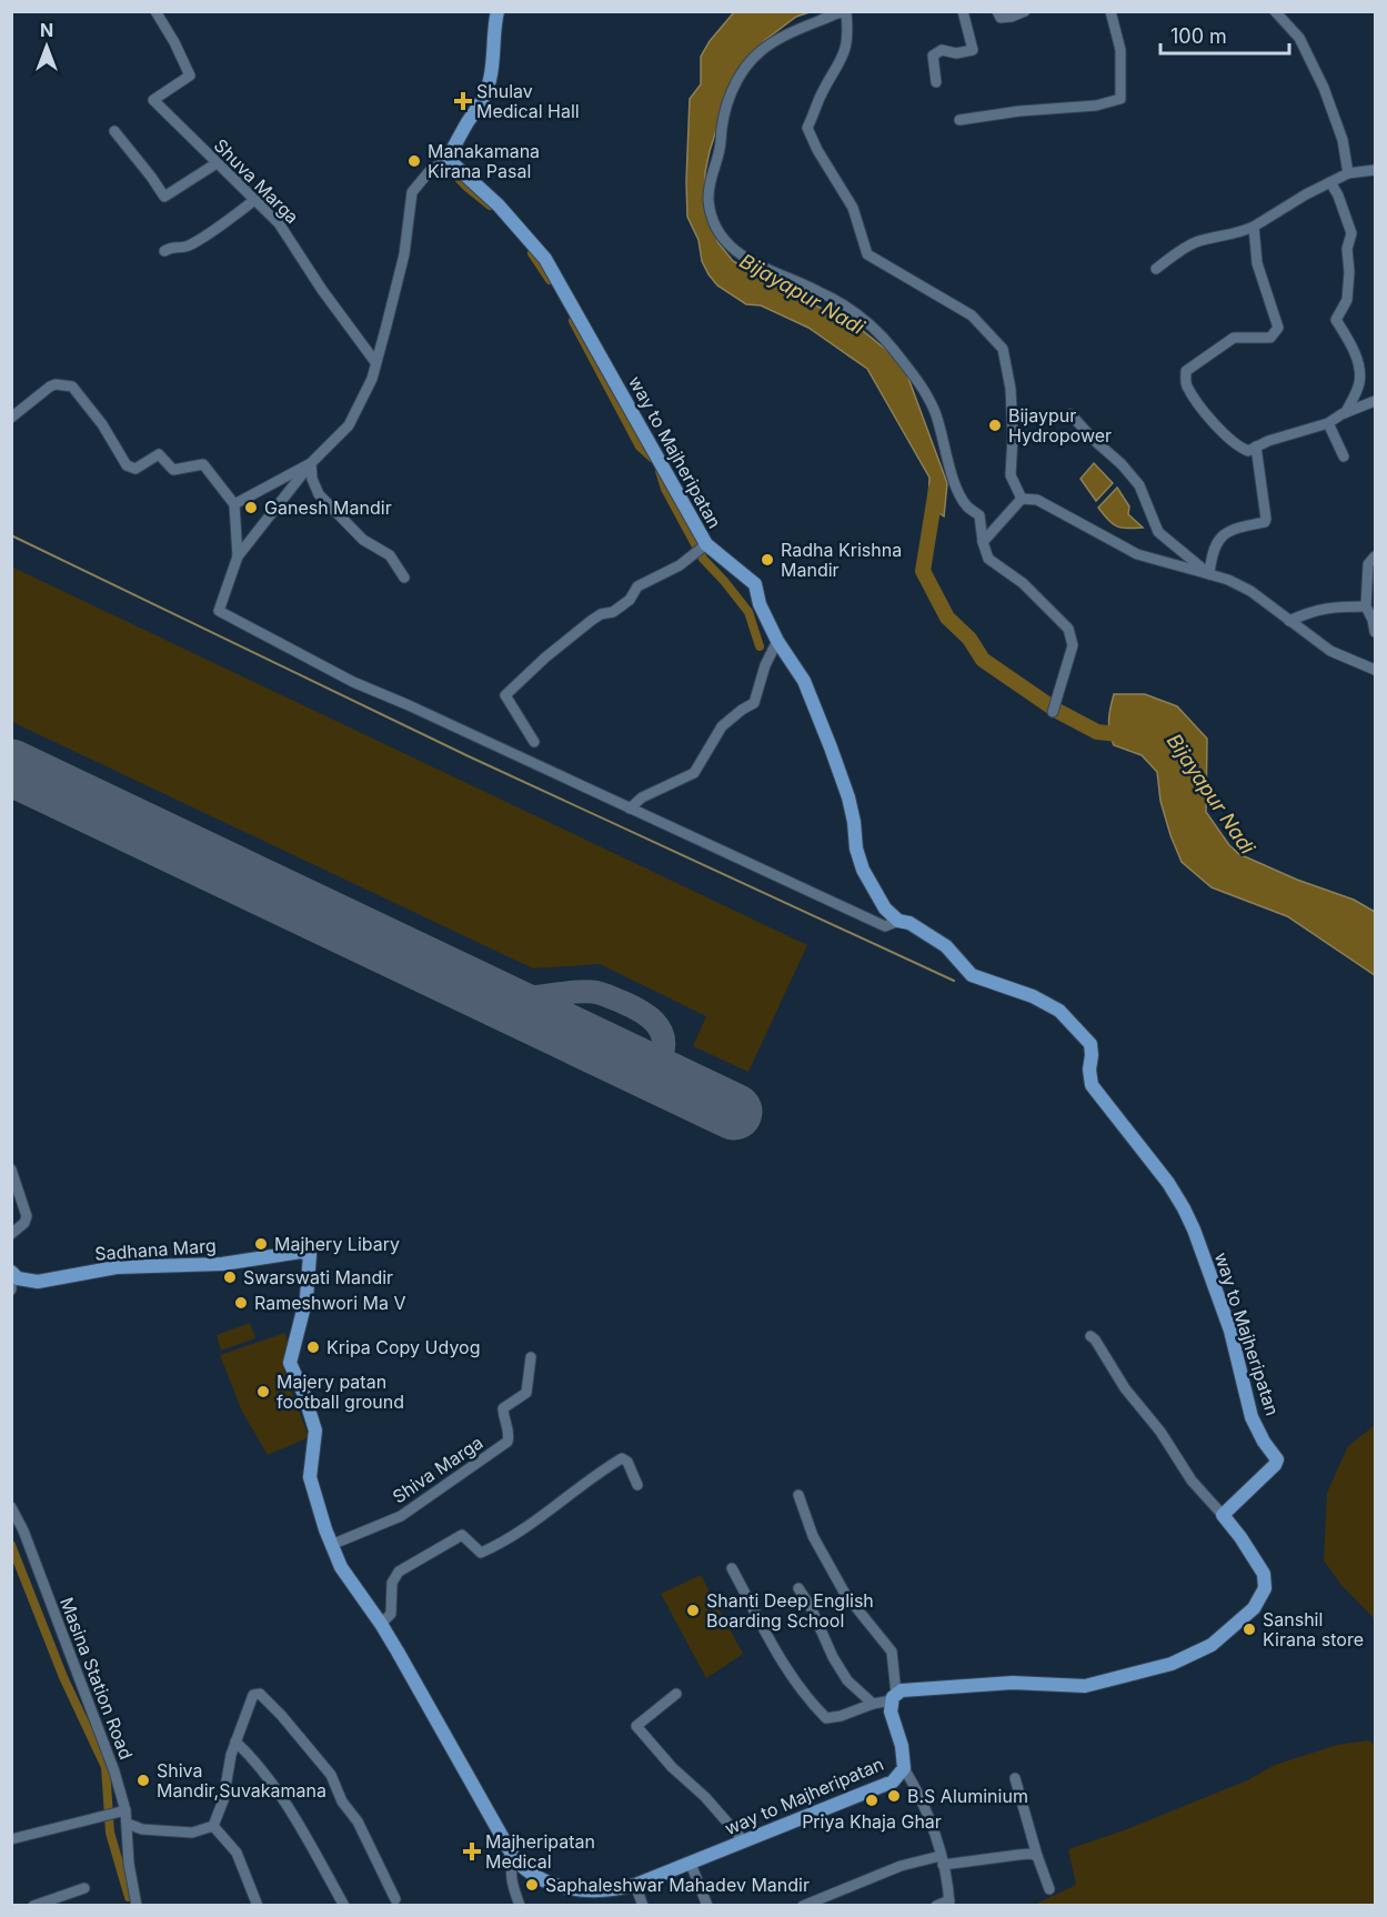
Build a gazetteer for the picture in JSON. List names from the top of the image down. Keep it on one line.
{"streets":{"main road":["way to Majheripatan","Sadhana Marg"],"street":["Shuva Marga","Shiva Marga","Masina Station Road"]},"crossings":[["way to Majheripatan","Sadhana Marg"],["way to Majheripatan","Shiva Marga"]],"water":["Bijayapur Nadi"],"places":{"health":["Shulav Medical Hall","Majheripatan Medical"],"other":["Manakamana Kirana Pasal","Bijaypur Hydropower","Ganesh Mandir","Radha Krishna Mandir","Majhery Libary","Swarswati Mandir","Rameshwori Ma V","Kripa Copy Udyog","Majery patan football ground","Shanti Deep English Boarding School","Sanshil Kirana store","Shiva Mandir,Suvakamana","B.S Aluminium","Priya Khaja Ghar","Saphaleshwar Mahadev Mandir"]},"scale_bar":"100 m","north":"top"}
